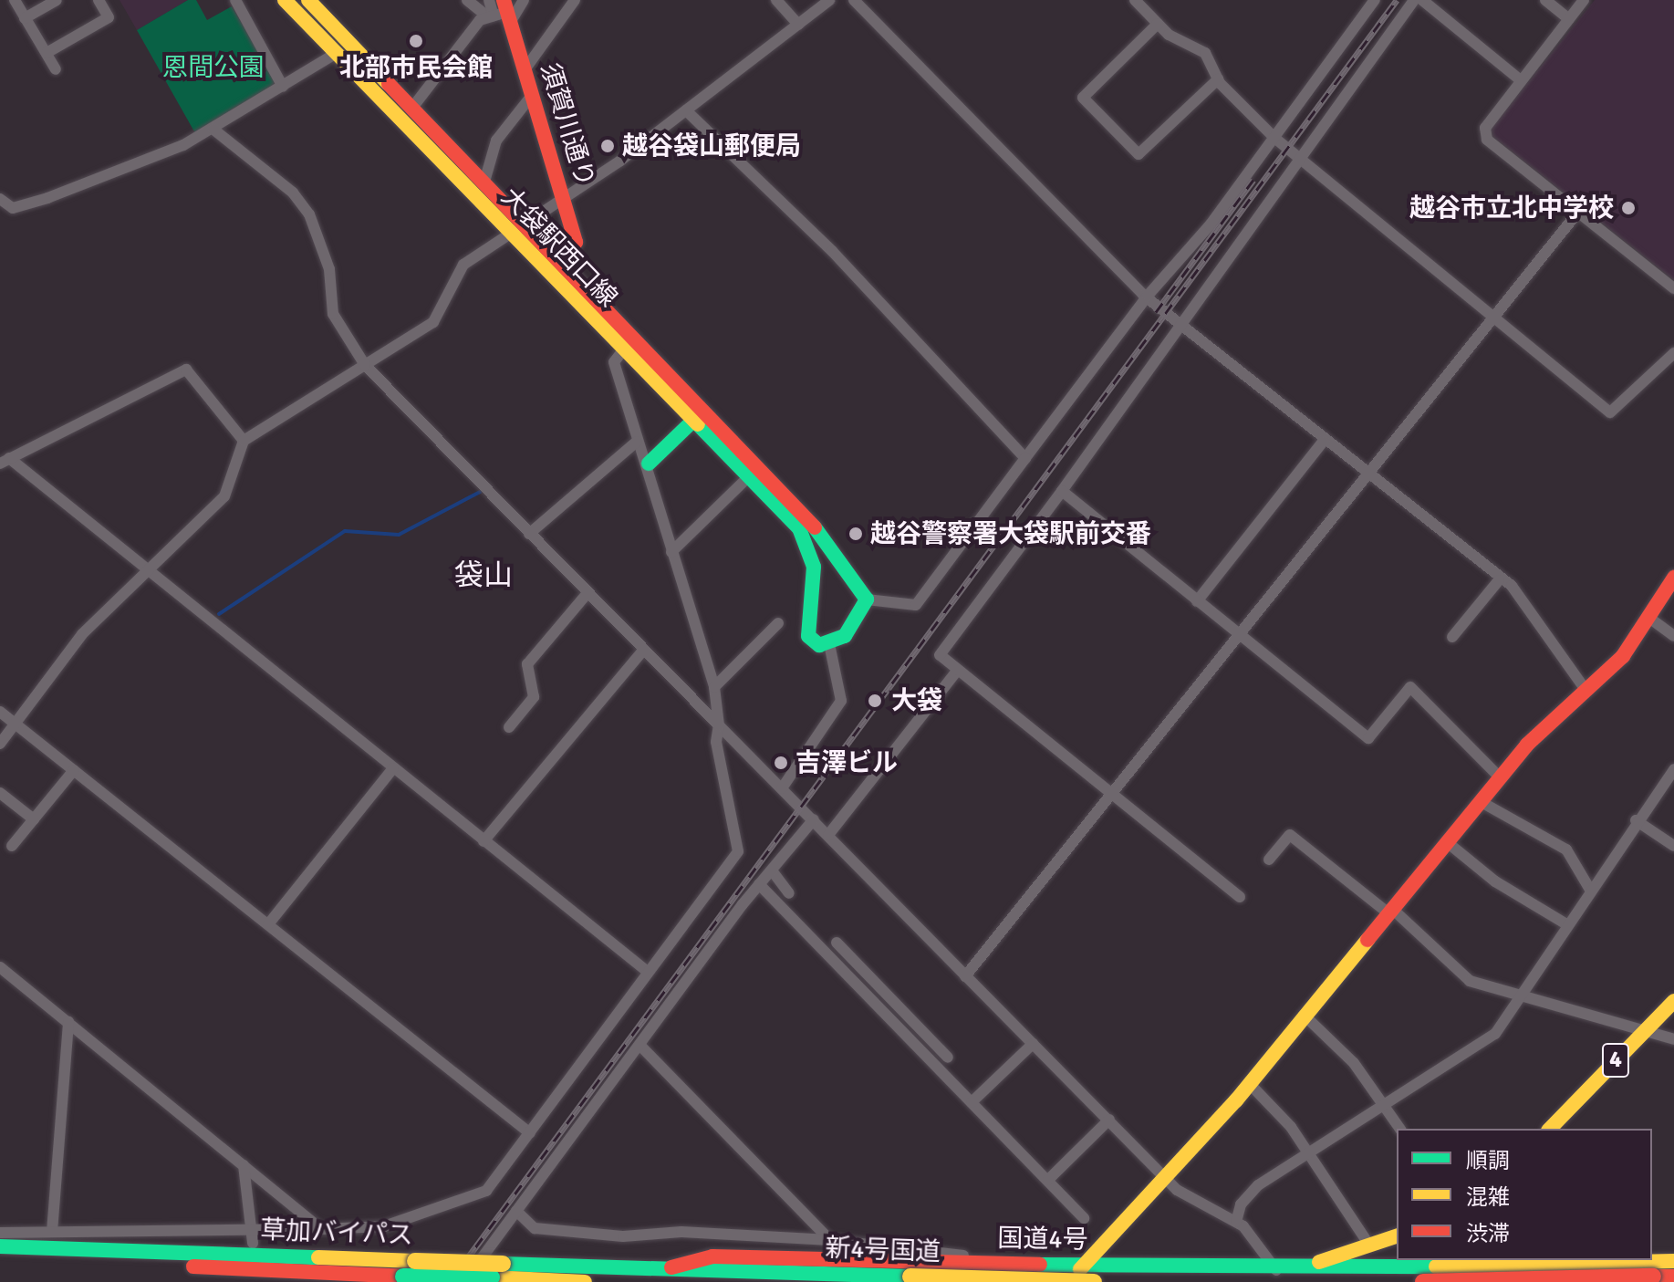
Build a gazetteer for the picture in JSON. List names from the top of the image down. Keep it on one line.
{"streets":{"main road":["須賀川通り","大袋駅西口線","4","草加バイパス","国道4号","新4号国道"]},"crossings":[["須賀川通り","大袋駅西口線"],["草加バイパス","国道4号"],["草加バイパス","新4号国道"],["国道4号","新4号国道"]],"districts":["袋山"],"parks":["恩間公園"],"places":["北部市民会館","越谷袋山郵便局","越谷市立北中学校","越谷警察署大袋駅前交番","大袋","吉澤ビル"],"legend":["順調","混雑","渋滞"]}
